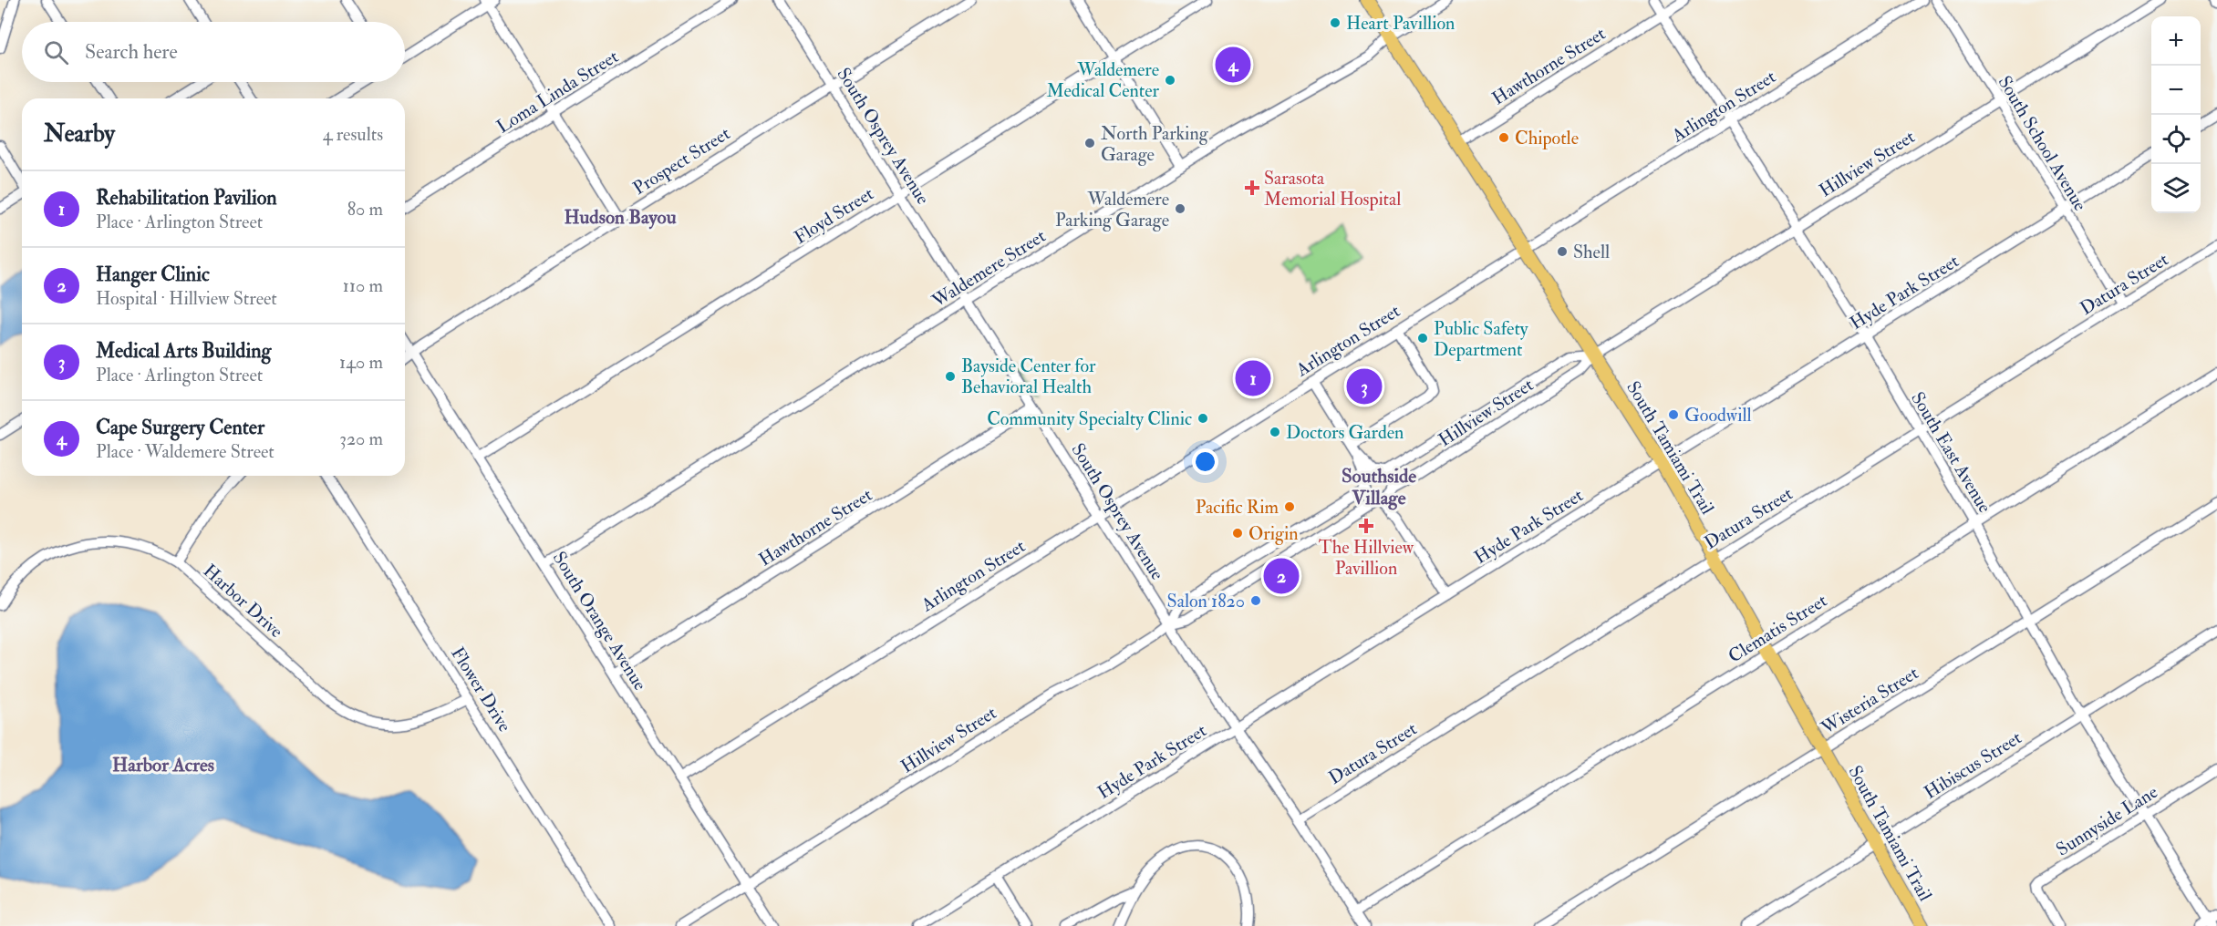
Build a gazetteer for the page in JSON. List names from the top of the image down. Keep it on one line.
{"streets":{"main road":["South Tamiami Trail"],"street":["Hawthorne Street","Loma Linda Street","Arlington Street","South Osprey Avenue","South School Avenue","Prospect Street","Hillview Street","Floyd Street","Waldemere Street","Datura Street","Hyde Park Street","South East Avenue","Harbor Drive","South Orange Avenue","Clematis Street","Flower Drive","Wisteria Street","Hibiscus Street","Sunnyside Lane"]},"crossings":[["Hawthorne Street","South Osprey Avenue"],["Hawthorne Street","South Tamiami Trail"],["Hawthorne Street","South East Avenue"],["Hawthorne Street","South Orange Avenue"],["Arlington Street","South Osprey Avenue"],["Arlington Street","South Tamiami Trail"],["Arlington Street","South East Avenue"],["Arlington Street","South Orange Avenue"],["South Osprey Avenue","Prospect Street"],["South Osprey Avenue","Hillview Street"],["South Osprey Avenue","Floyd Street"],["South Osprey Avenue","Waldemere Street"],["South Osprey Avenue","Datura Street"],["South Osprey Avenue","Hyde Park Street"],["South Osprey Avenue","Clematis Street"],["South School Avenue","Hillview Street"],["South School Avenue","Datura Street"],["South School Avenue","Hyde Park Street"],["Prospect Street","South Orange Avenue"],["Hillview Street","South Tamiami Trail"],["Hillview Street","South East Avenue"],["Hillview Street","South Orange Avenue"],["Floyd Street","South Orange Avenue"],["Waldemere Street","South Tamiami Trail"],["Waldemere Street","South Orange Avenue"],["Datura Street","South Tamiami Trail"],["Datura Street","South East Avenue"],["Hyde Park Street","South Tamiami Trail"],["Hyde Park Street","South East Avenue"],["South Tamiami Trail","Clematis Street"],["South Tamiami Trail","Wisteria Street"],["South Tamiami Trail","Hibiscus Street"],["South East Avenue","Clematis Street"],["South East Avenue","Wisteria Street"],["South East Avenue","Hibiscus Street"],["South East Avenue","Sunnyside Lane"],["Harbor Drive","Flower Drive"]],"districts":["Hudson Bayou","Southside Village","Harbor Acres"],"places":{"other":["Heart Pavillion","Waldemere Medical Center","Chipotle","North Parking Garage","Waldemere Parking Garage","Shell","Public Safety Department","Bayside Center for Behavioral Health","Goodwill","Community Specialty Clinic","Doctors Garden","Pacific Rim","Origin","Salon 1820"],"health":["Sarasota Memorial Hospital","The Hillview Pavillion"]},"page":{"map_buttons":["+","−"],"search":"Search here","pins":["4","1","3","2"],"heading":["Nearby","4 results"],"list":[{"mark":"1","name":"Rehabilitation Pavilion","note":"Place · Arlington Street","value":"80 m"},{"mark":"2","name":"Hanger Clinic","note":"Hospital · Hillview Street","value":"110 m"},{"mark":"3","name":"Medical Arts Building","note":"Place · Arlington Street","value":"140 m"},{"mark":"4","name":"Cape Surgery Center","note":"Place · Waldemere Street","value":"320 m"}]}}
